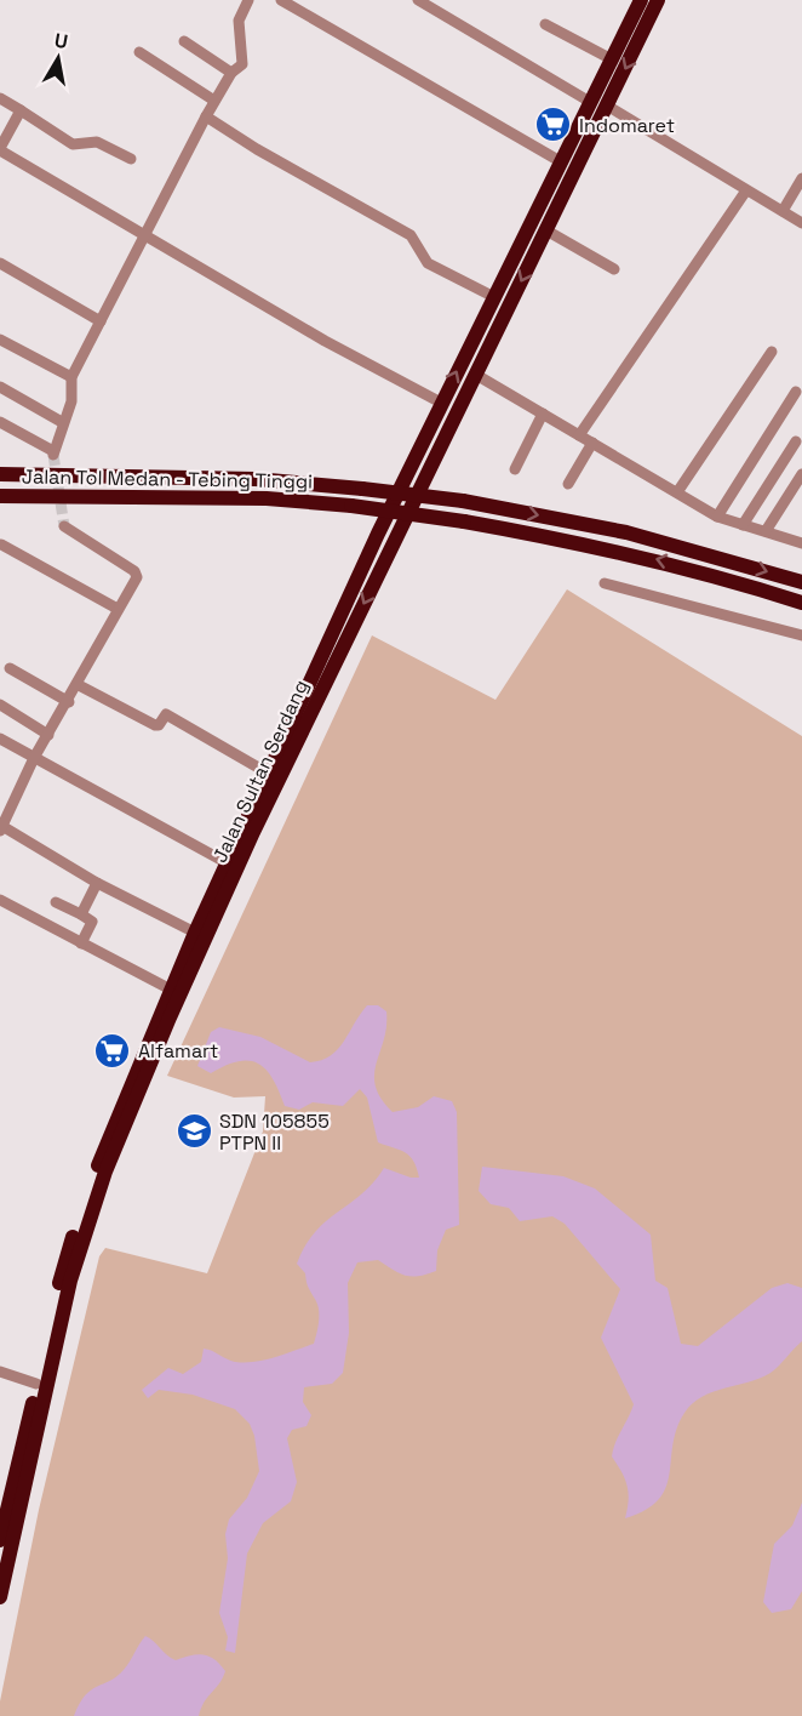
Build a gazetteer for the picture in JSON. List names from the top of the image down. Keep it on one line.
{"streets":{"highway":["Jalan Tol Medan - Tebing Tinggi","Jalan Sultan Serdang"]},"places":{"supermarket":["Indomaret","Alfamart"],"school or university":["SDN 105855 PTPN II"]},"north":"top"}
